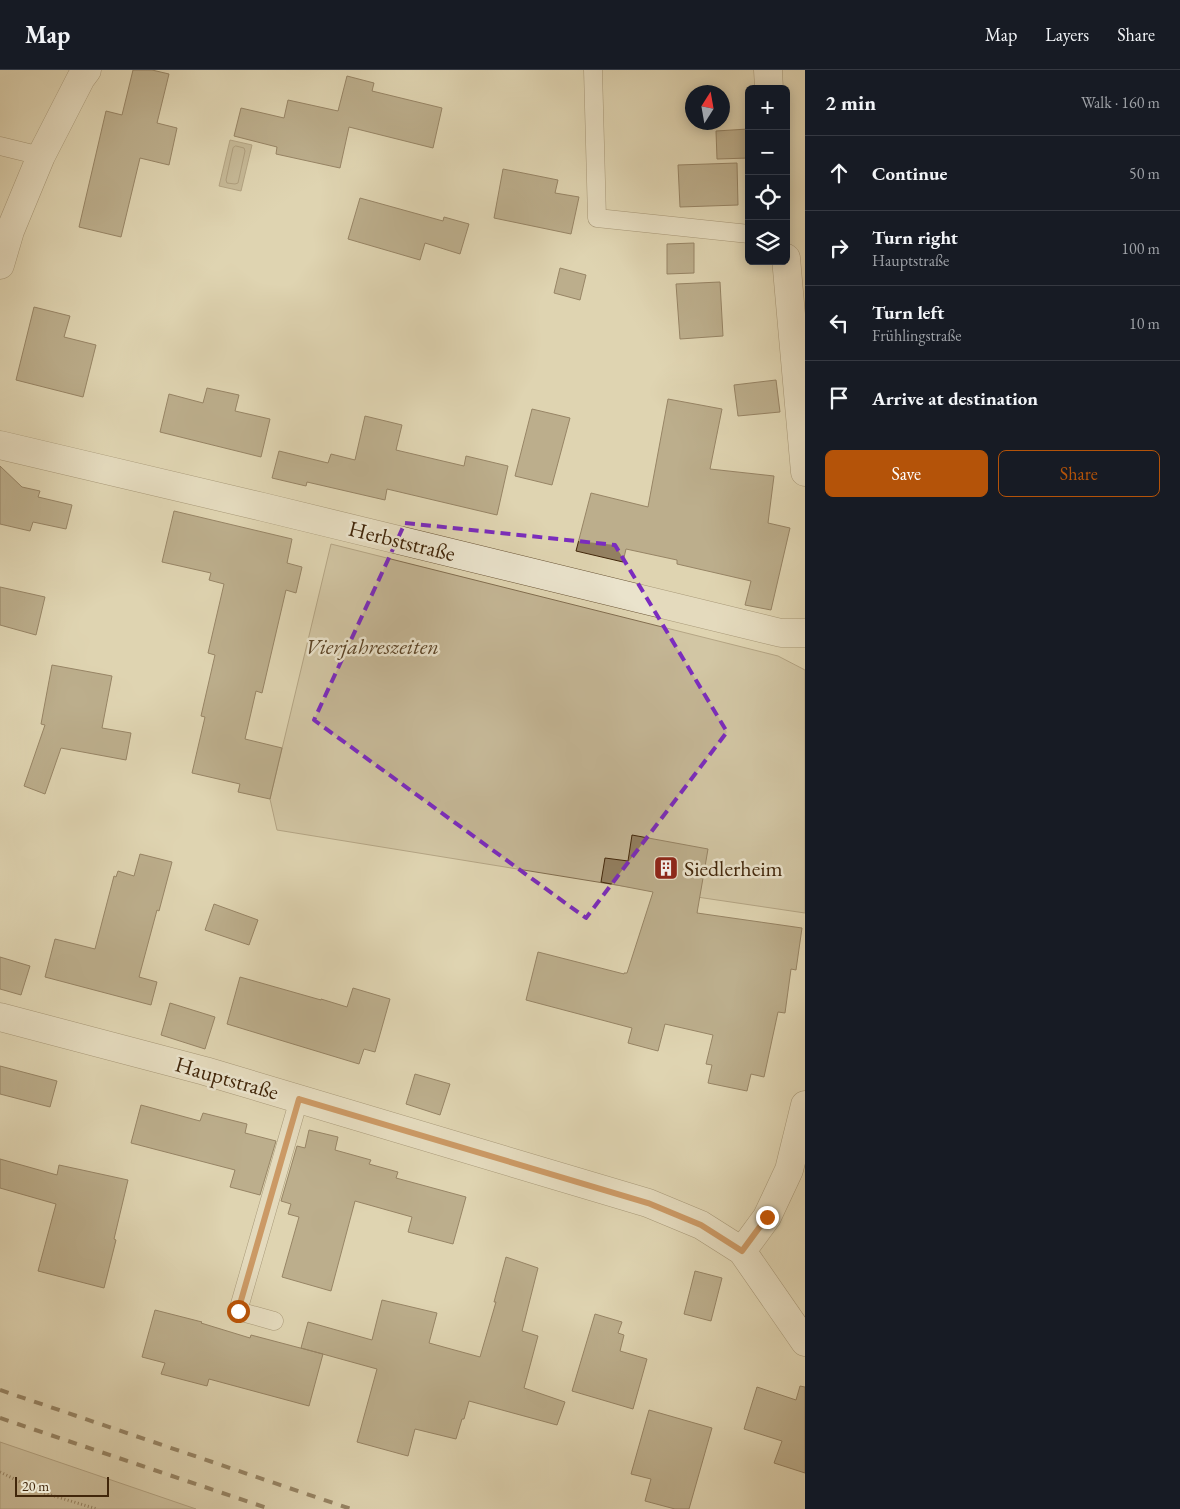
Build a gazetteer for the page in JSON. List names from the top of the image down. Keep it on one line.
{"streets":{"street":["Herbststraße","Hauptstraße"]},"parks":["Vierjahreszeiten"],"places":{"building":["Siedlerheim"]},"scale_bar":"20 m","north":"top","page":{"header":"Map","nav":["Map","Layers","Share"],"heading":["2 min","Walk · 160 m"],"map_buttons":["+","−"],"list":[["Continue","50 m"],["Turn right","Hauptstraße","100 m"],["Turn left","Frühlingstraße","10 m"],"Arrive at destination"],"buttons":["Save","Share"],"scale":"20 m"}}
